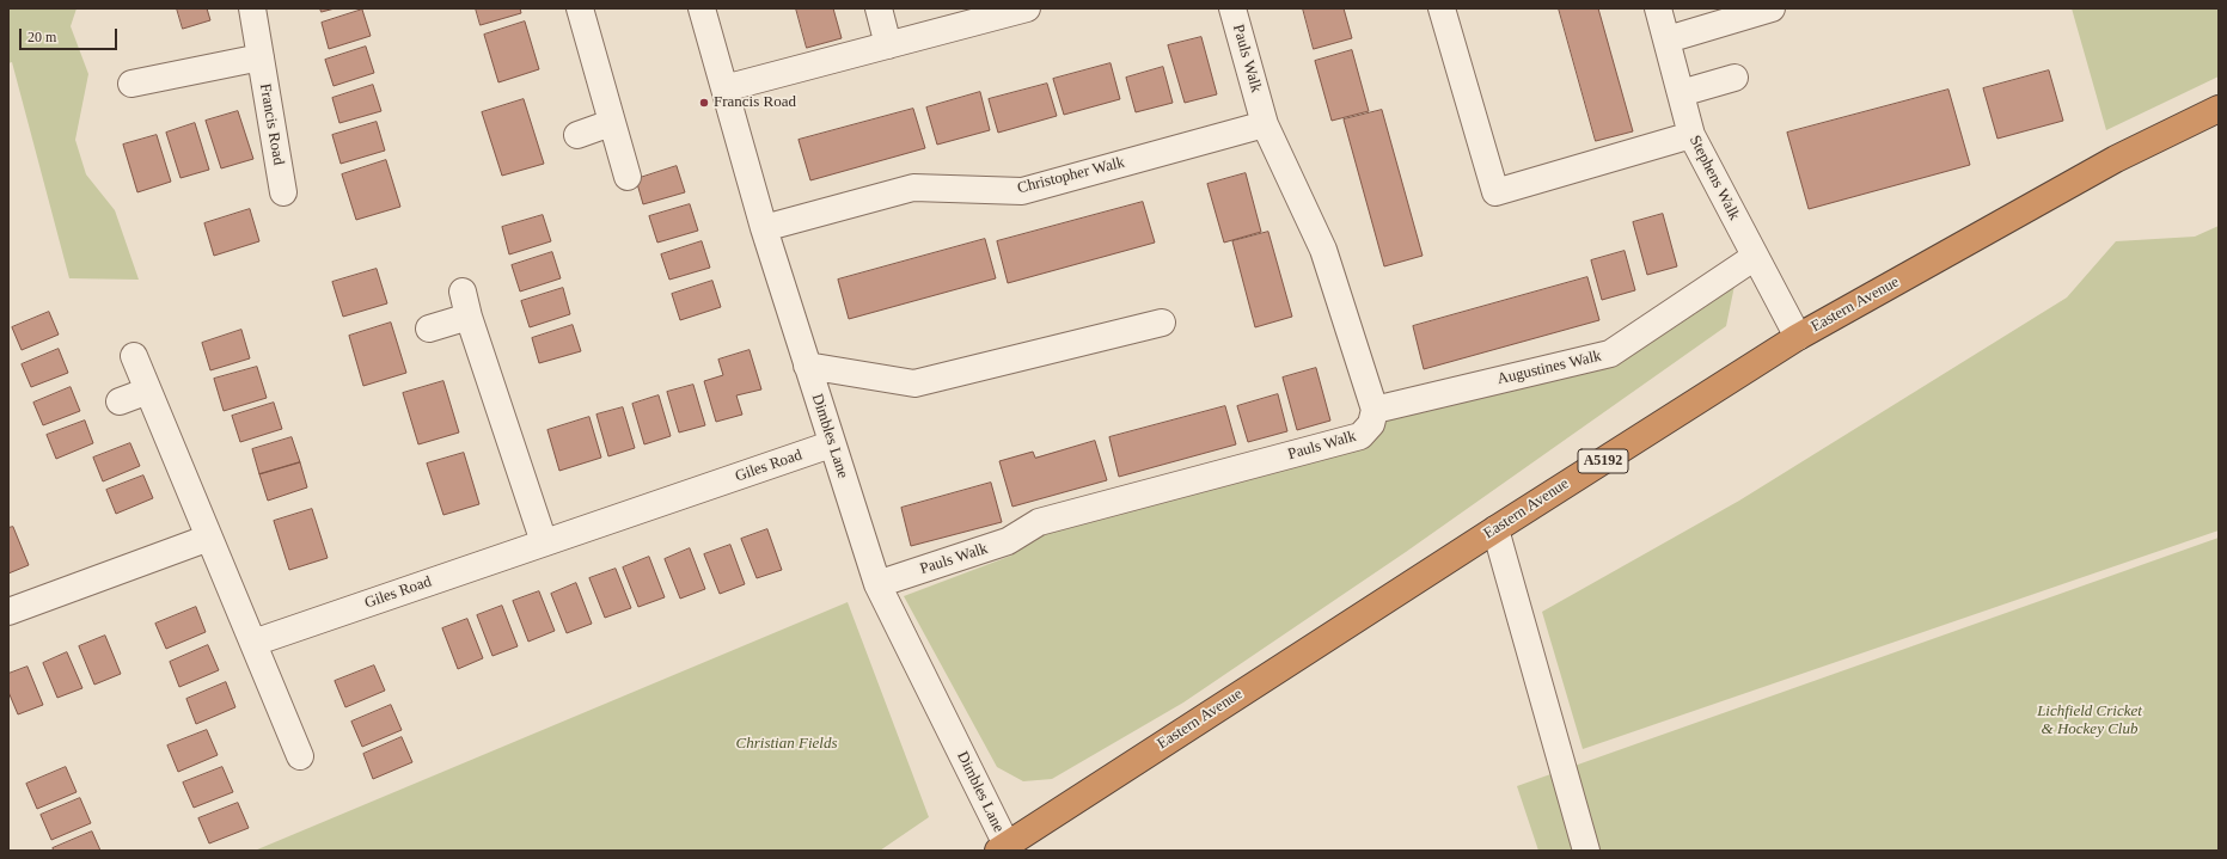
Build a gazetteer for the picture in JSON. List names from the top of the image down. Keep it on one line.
{"streets":{"highway":["Eastern Avenue","A5192"],"street":["Pauls Walk","Francis Road","Christopher Walk","Stephens Walk","Augustines Walk","Dimbles Lane","Giles Road"]},"crossings":[["Pauls Walk","Christopher Walk"],["Pauls Walk","Augustines Walk"],["Pauls Walk","Dimbles Lane"],["Christopher Walk","Dimbles Lane"],["Stephens Walk","Eastern Avenue"],["Stephens Walk","Augustines Walk"],["Eastern Avenue","Dimbles Lane"],["Dimbles Lane","Giles Road"]],"parks":["Lichfield Cricket & Hockey Club","Christian Fields"],"places":["Francis Road"],"scale_bar":"20 m"}
